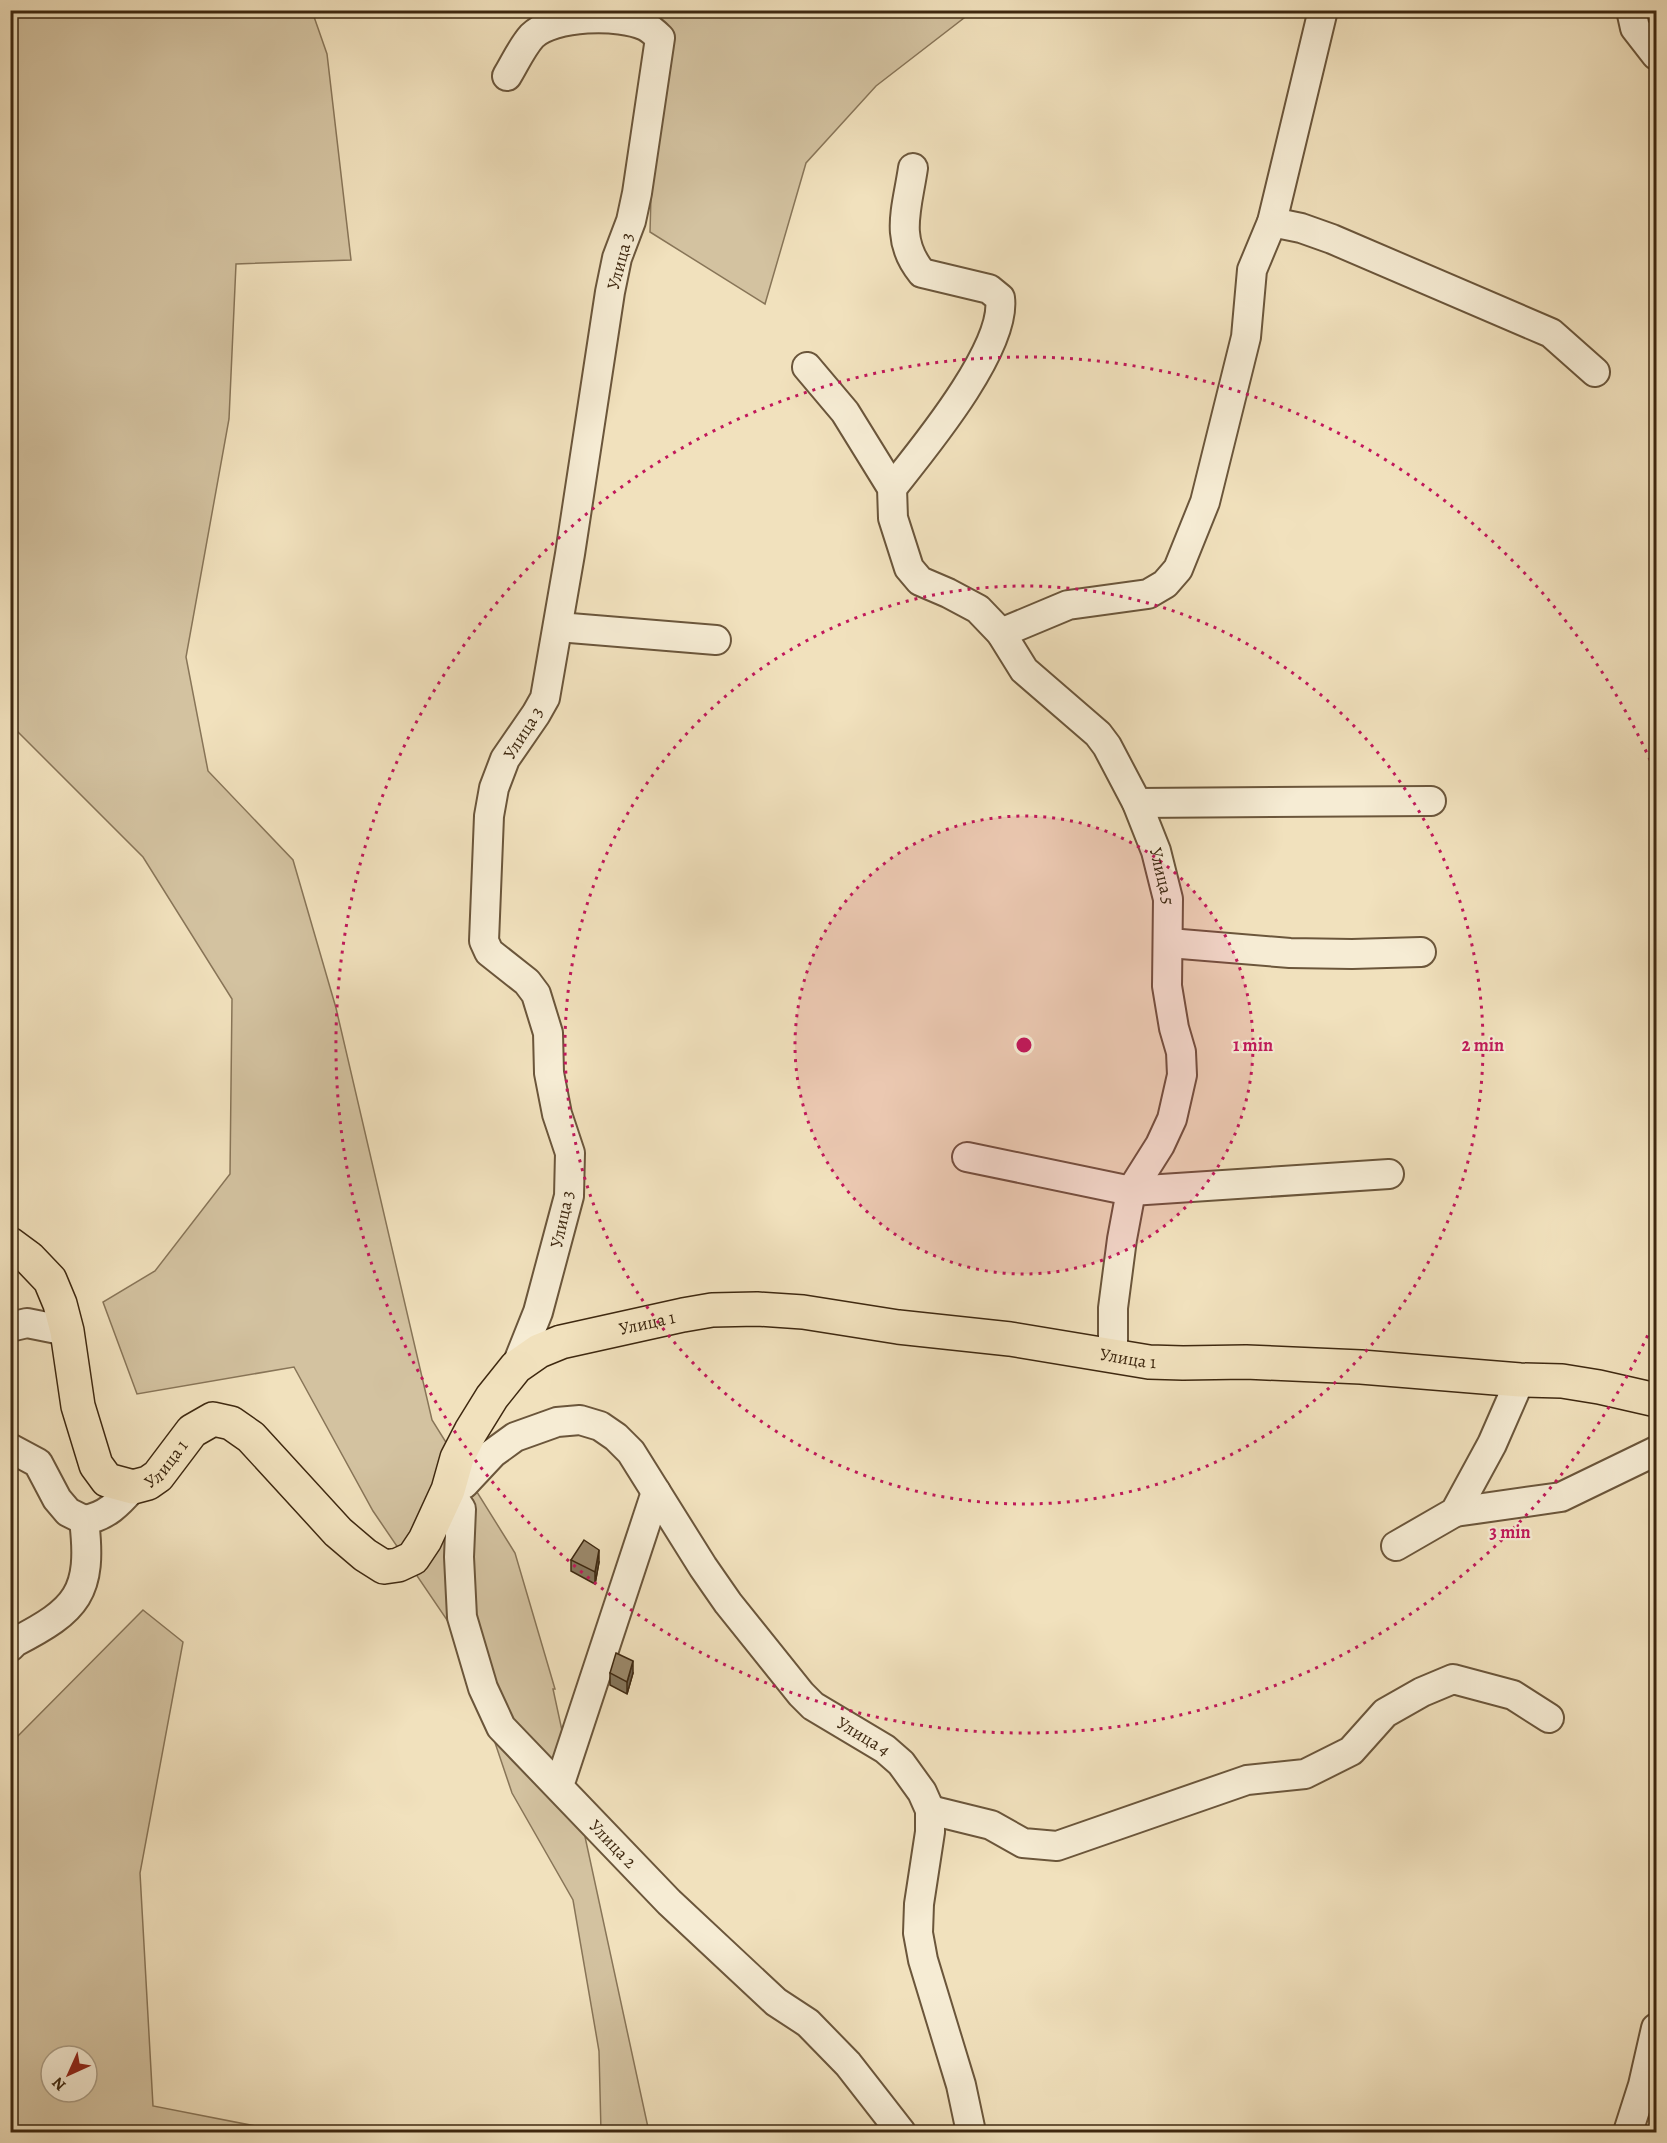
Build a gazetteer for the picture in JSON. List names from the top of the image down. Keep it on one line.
{"streets":{"main road":["Улица 1"],"street":["Улица 3","Улица 5","Улица 4","Улица 2"]},"crossings":[["Улица 3","Улица 1"],["Улица 5","Улица 1"],["Улица 1","Улица 4"],["Улица 1","Улица 2"],["Улица 4","Улица 2"]],"north":"bottom left","rings":["1 min","2 min","3 min"]}
